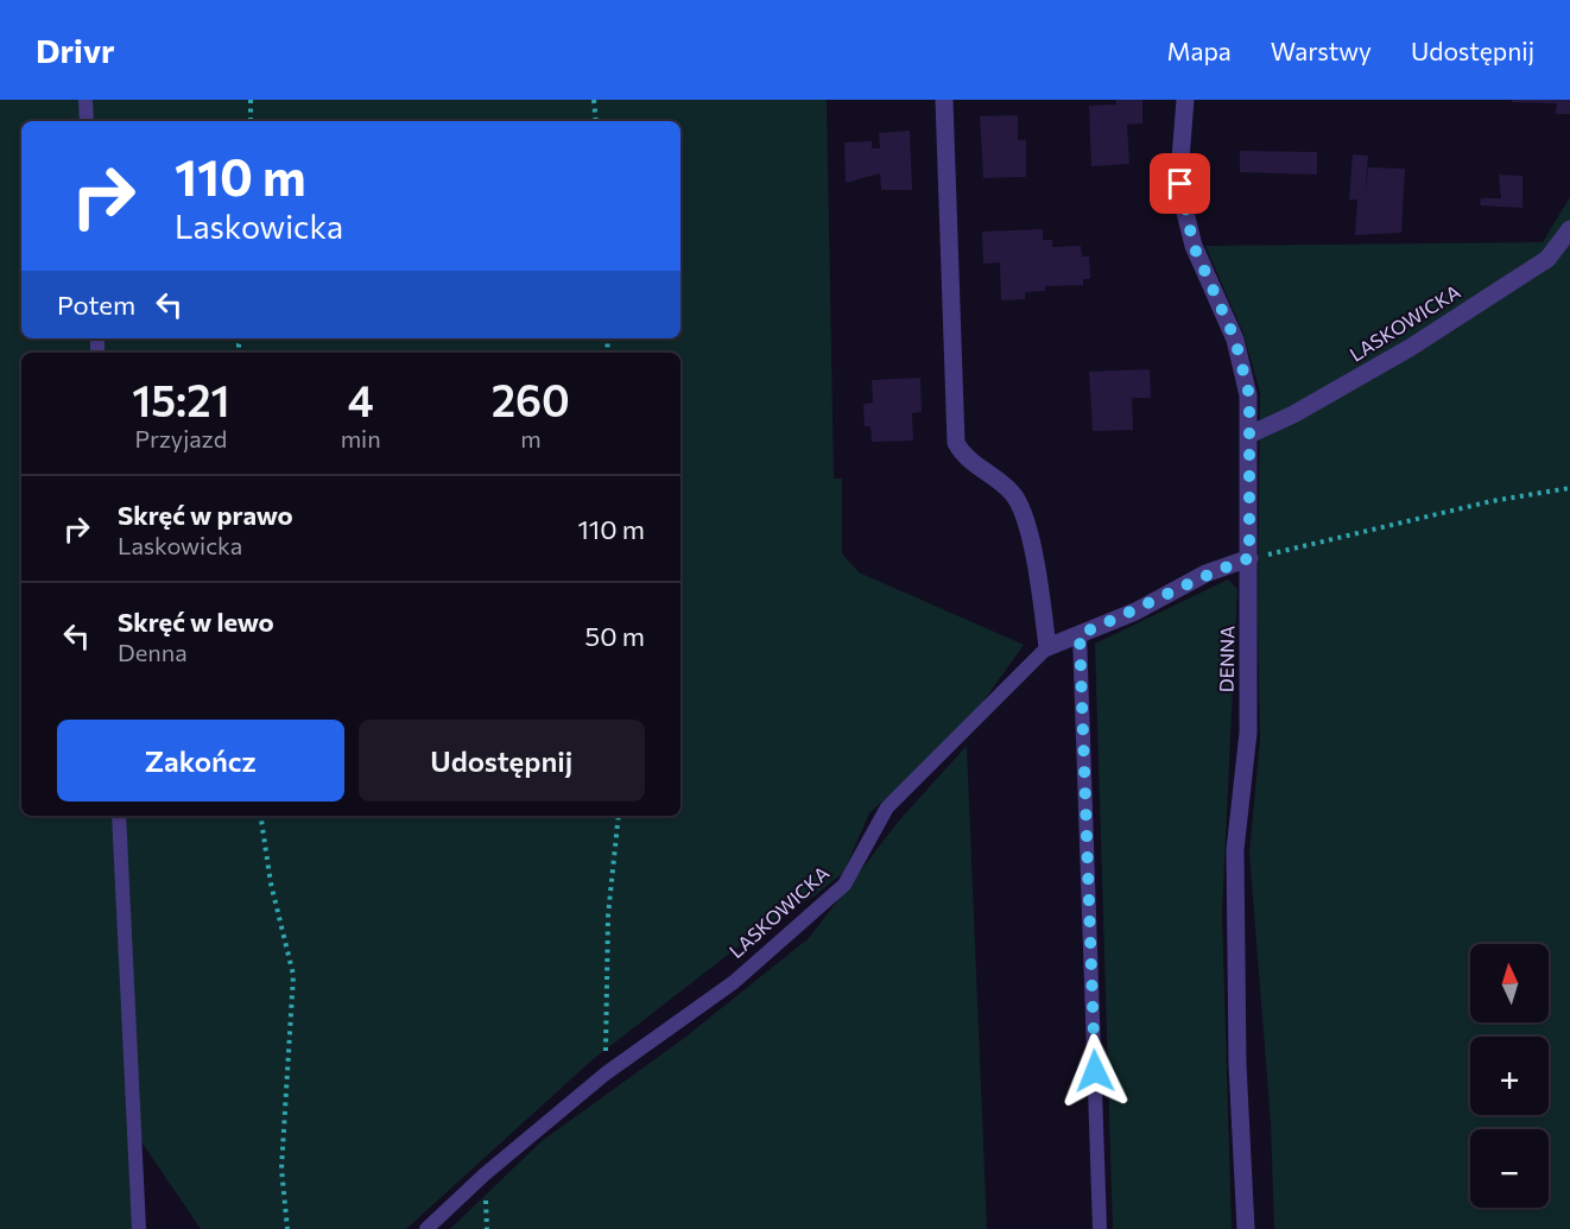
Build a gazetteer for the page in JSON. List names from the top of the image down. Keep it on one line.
{"streets":{"street":["LASKOWICKA","DENNA"]},"crossings":[["LASKOWICKA","DENNA"]],"north":"top","page":{"header":"Drivr","nav":["Mapa","Warstwy","Udostępnij"],"turn":["110 m","Laskowicka"],"then":"Potem","eta":["15:21","Przyjazd","4","min","260","m"],"list":[{"name":"Skręć w prawo","note":"Laskowicka","value":"110 m"},{"name":"Skręć w lewo","note":"Denna","value":"50 m"}],"buttons":["Zakończ","Udostępnij"],"map_buttons":["+","−"]}}
